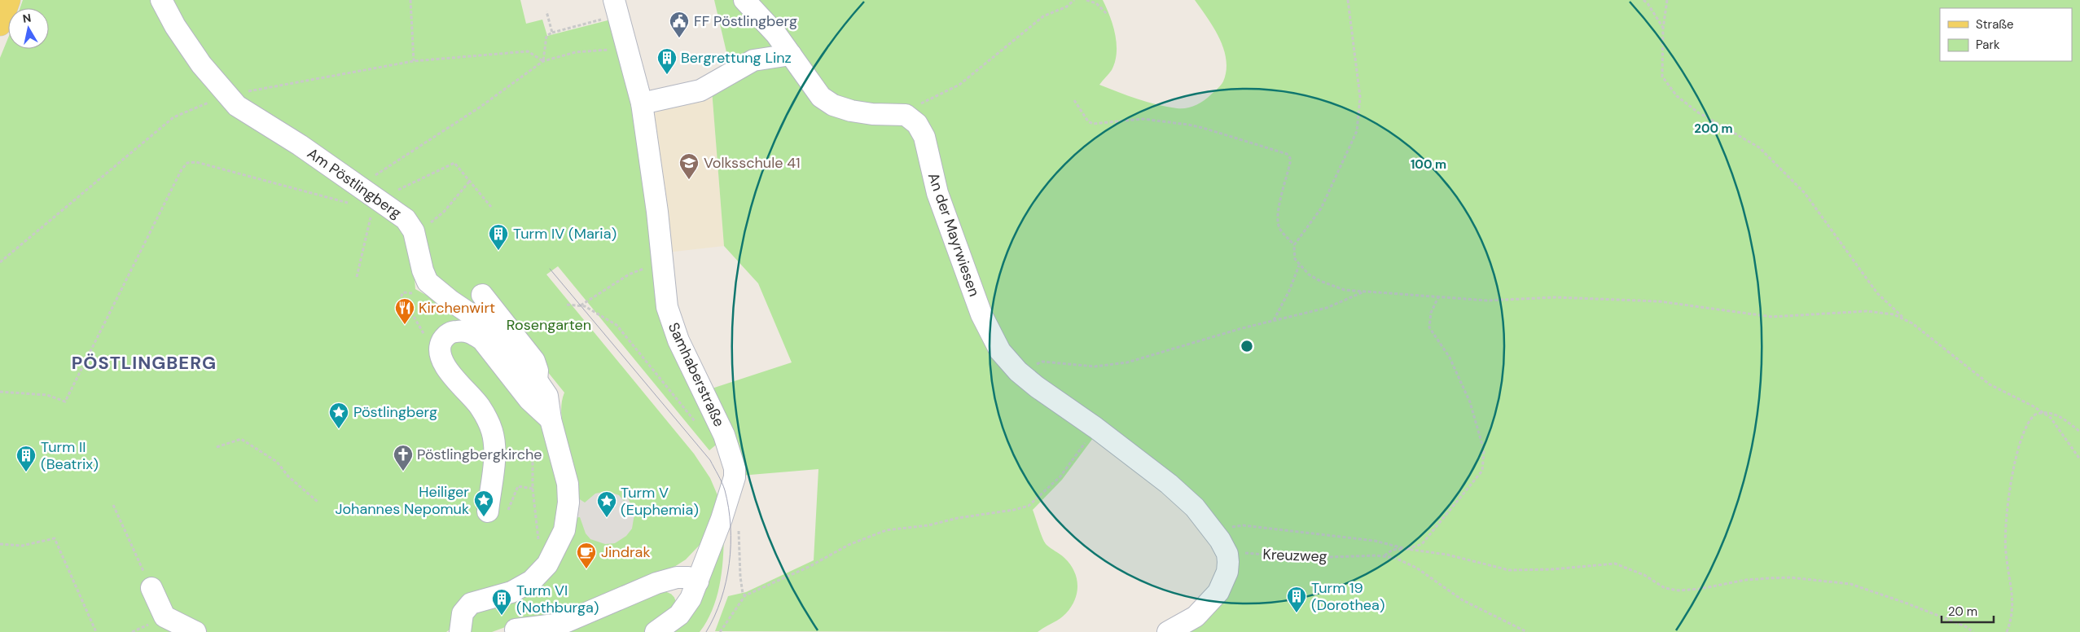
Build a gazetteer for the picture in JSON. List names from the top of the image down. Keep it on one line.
{"streets":{"street":["Am Pöstlingberg","An der Mayrwiesen","Samhaberstraße"],"path":["Kreuzweg"]},"districts":["PÖSTLINGBERG"],"parks":["Rosengarten"],"places":{"public building":["FF Pöstlingberg"],"building":["Bergrettung Linz","Turm IV (Maria)","Turm II (Beatrix)","Turm 19 (Dorothea)","Turm VI (Nothburga)"],"school or university":["Volksschule 41"],"restaurant":["Kirchenwirt"],"place":["Pöstlingberg","Heiliger Johannes Nepomuk","Turm V (Euphemia)"],"church":["Pöstlingbergkirche"],"cafe":["Jindrak"]},"legend":["Straße","Park"],"scale_bar":"20 m","north":"top","rings":["200 m","100 m"]}
